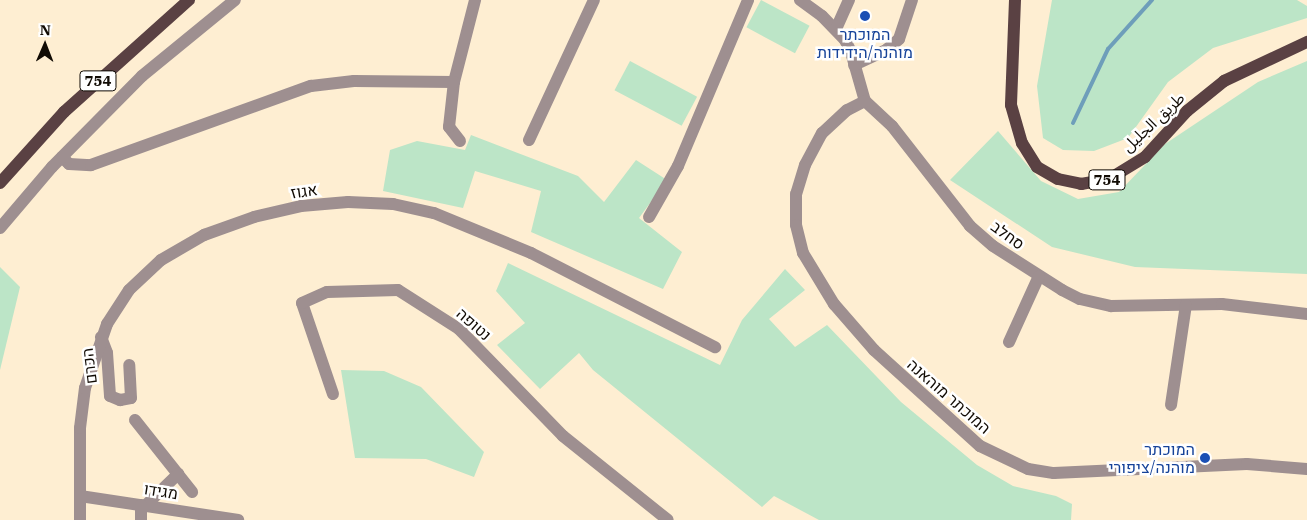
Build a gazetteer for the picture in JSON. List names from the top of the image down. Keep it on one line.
{"streets":{"main road":["754","طريق الجليل"],"street":["אגוז","סחלב","נטופה","הכרם","המוכתר מוהאנה","מגידו"]},"crossings":[["אגוז","הכרם"],["אגוז","מגידו"],["סחלב","המוכתר מוהאנה"]],"places":["המוכתר מוהנה/הידידות","המוכתר מוהנה/ציפורי"],"north":"top"}
